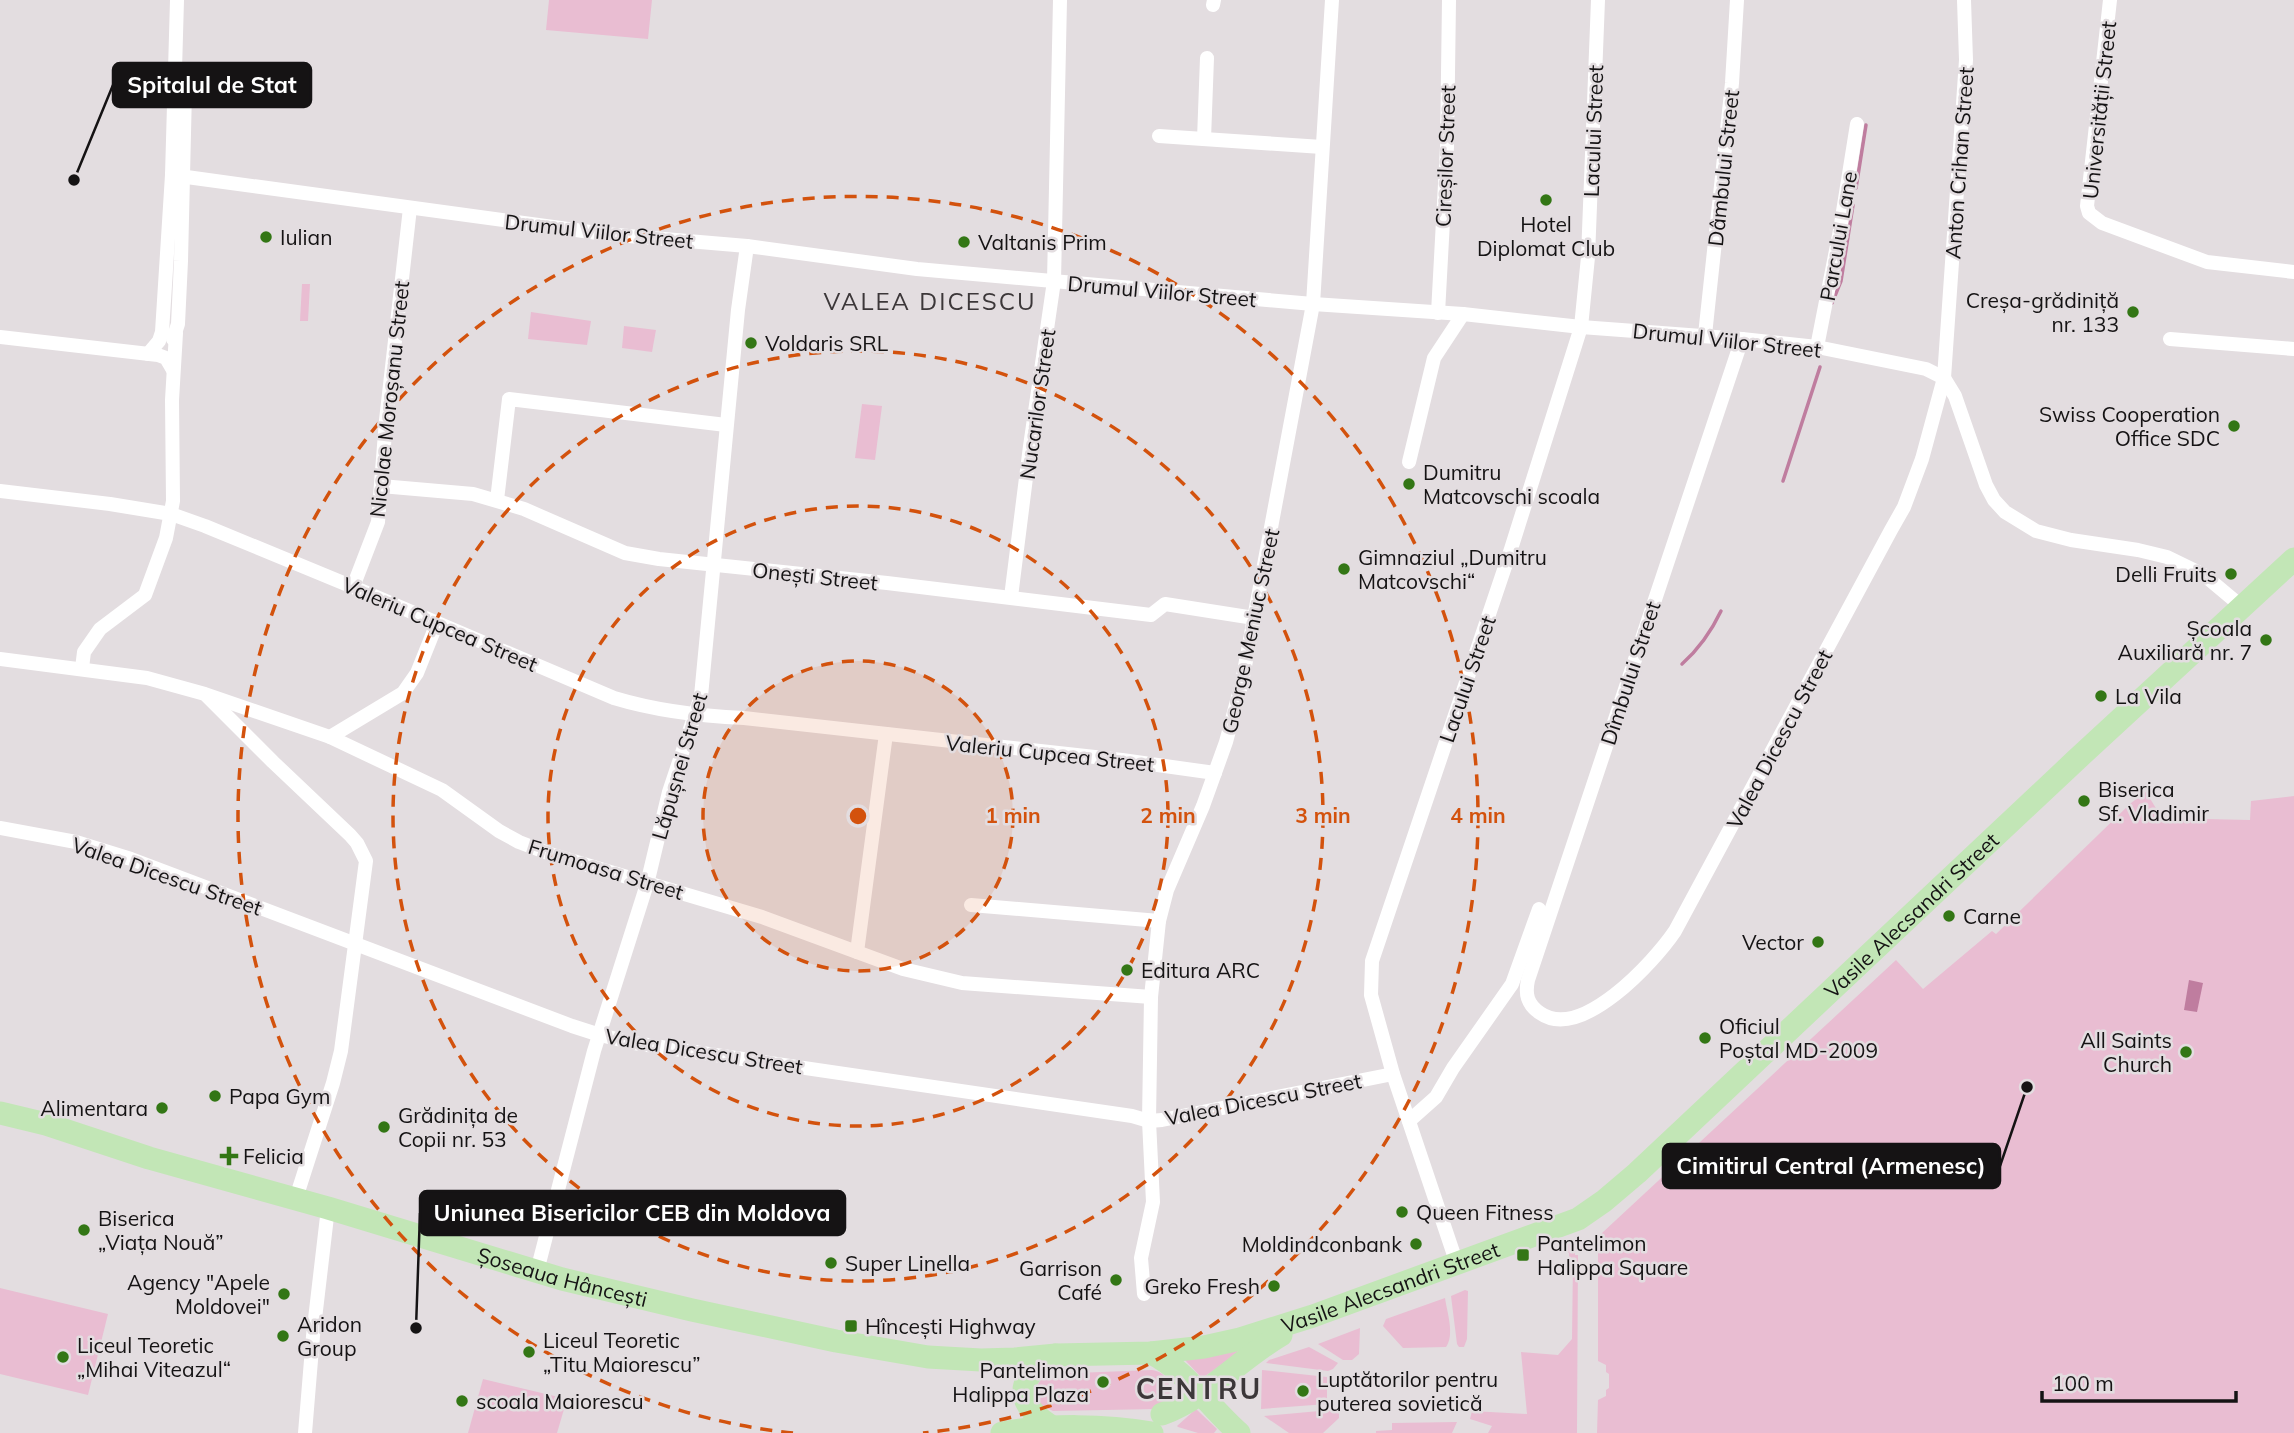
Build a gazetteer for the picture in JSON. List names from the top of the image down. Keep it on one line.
{"streets":{"main road":["Vasile Alecsandri Street","Șoseaua Hâncești"],"street":["Universității Street","Lacului Street","Cireșilor Street","Anton Crihan Street","Dâmbului Street","Drumul Viilor Street","Parcului Lane","Nicolae Moroșanu Street","Nucarilor Street","Onești Street","Valeriu Cupcea Street","George Meniuc Street","Dîmbului Street","Valea Dicescu Street","Lăpușnei Street","Frumoasa Street"]},"crossings":[["Lacului Street","Drumul Viilor Street"],["Lacului Street","Valea Dicescu Street"],["Lacului Street","Vasile Alecsandri Street"],["Cireșilor Street","Drumul Viilor Street"],["Anton Crihan Street","Drumul Viilor Street"],["Anton Crihan Street","Valea Dicescu Street"],["Dâmbului Street","Drumul Viilor Street"],["Drumul Viilor Street","Parcului Lane"],["Drumul Viilor Street","Nicolae Moroșanu Street"],["Drumul Viilor Street","Nucarilor Street"],["Drumul Viilor Street","George Meniuc Street"],["Drumul Viilor Street","Dîmbului Street"],["Drumul Viilor Street","Valea Dicescu Street"],["Drumul Viilor Street","Lăpușnei Street"],["Nicolae Moroșanu Street","Onești Street"],["Nicolae Moroșanu Street","Valeriu Cupcea Street"],["Nucarilor Street","Onești Street"],["Onești Street","George Meniuc Street"],["Onești Street","Lăpușnei Street"],["Valeriu Cupcea Street","George Meniuc Street"],["Valeriu Cupcea Street","Lăpușnei Street"],["George Meniuc Street","Valea Dicescu Street"],["George Meniuc Street","Frumoasa Street"],["Dîmbului Street","Valea Dicescu Street"],["Valea Dicescu Street","Lăpușnei Street"],["Lăpușnei Street","Frumoasa Street"],["Lăpușnei Street","Șoseaua Hâncești"]],"districts":["VALEA DICESCU","CENTRU"],"places":{"other":["Spitalul de Stat","Hotel Diplomat Club","Iulian","Valtanis Prim","Creșa-grădiniță nr. 133","Voldaris SRL","Swiss Cooperation Office SDC","Dumitru Matcovschi scoala","Gimnaziul „Dumitru Matcovschi“","Delli Fruits","Școala Auxiliară nr. 7","La Vila","Biserica Sf. Vladimir","Carne","Vector","Editura ARC","Oficiul Poștal MD-2009","All Saints Church","Cimitirul Central (Armenesc)","Papa Gym","Alimentara","Grădinița de Copii nr. 53","Queen Fitness","Biserica „Viața Nouă”","Moldindconbank","Super Linella","Garrison Café","Greko Fresh","Agency \"Apele Moldovei\"","Uniunea Bisericilor CEB din Moldova","Aridon Group","Liceul Teoretic „Titu Maiorescu”","Liceul Teoretic „Mihai Viteazul“","Pantelimon Halippa Plaza","Luptătorilor pentru puterea sovietică","scoala Maiorescu"],"health":["Felicia"],"transit":["Pantelimon Halippa Square","Hîncești Highway"]},"scale_bar":"100 m","rings":["1 min","2 min","3 min","4 min"]}
